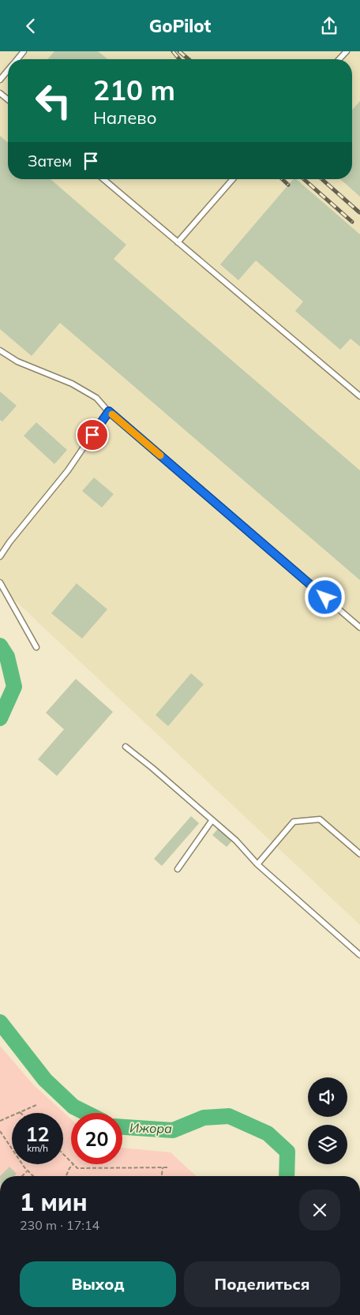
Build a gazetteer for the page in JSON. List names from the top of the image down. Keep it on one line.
{"water":["Ижора"],"page":{"header":"GoPilot","turn":["210 m","Налево"],"then":"Затем","speed":"12 km/h","limit":"20","heading":["1 мин","230 m · 17:14"],"buttons":["Выход","Поделиться"]}}
